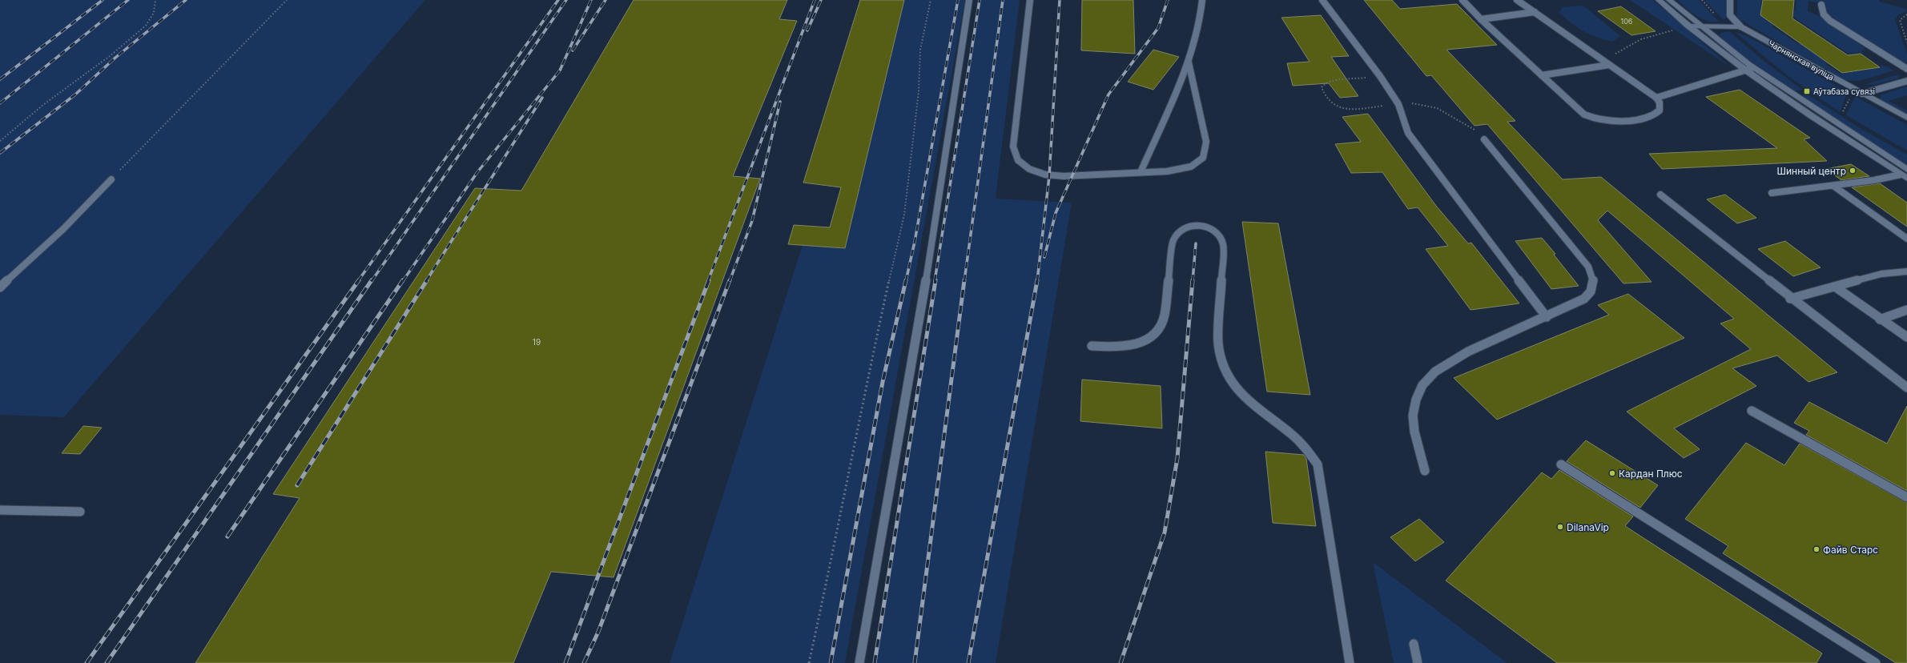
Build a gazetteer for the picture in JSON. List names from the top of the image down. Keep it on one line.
{"streets":{"main road":["Чарнянская вуліца"]},"places":{"transit":["Аўтабаза сувязі"],"other":["Шинный центр","Кардан Плюс","DilanaVip","Файв Старс"]},"house_numbers":["106","19"]}
